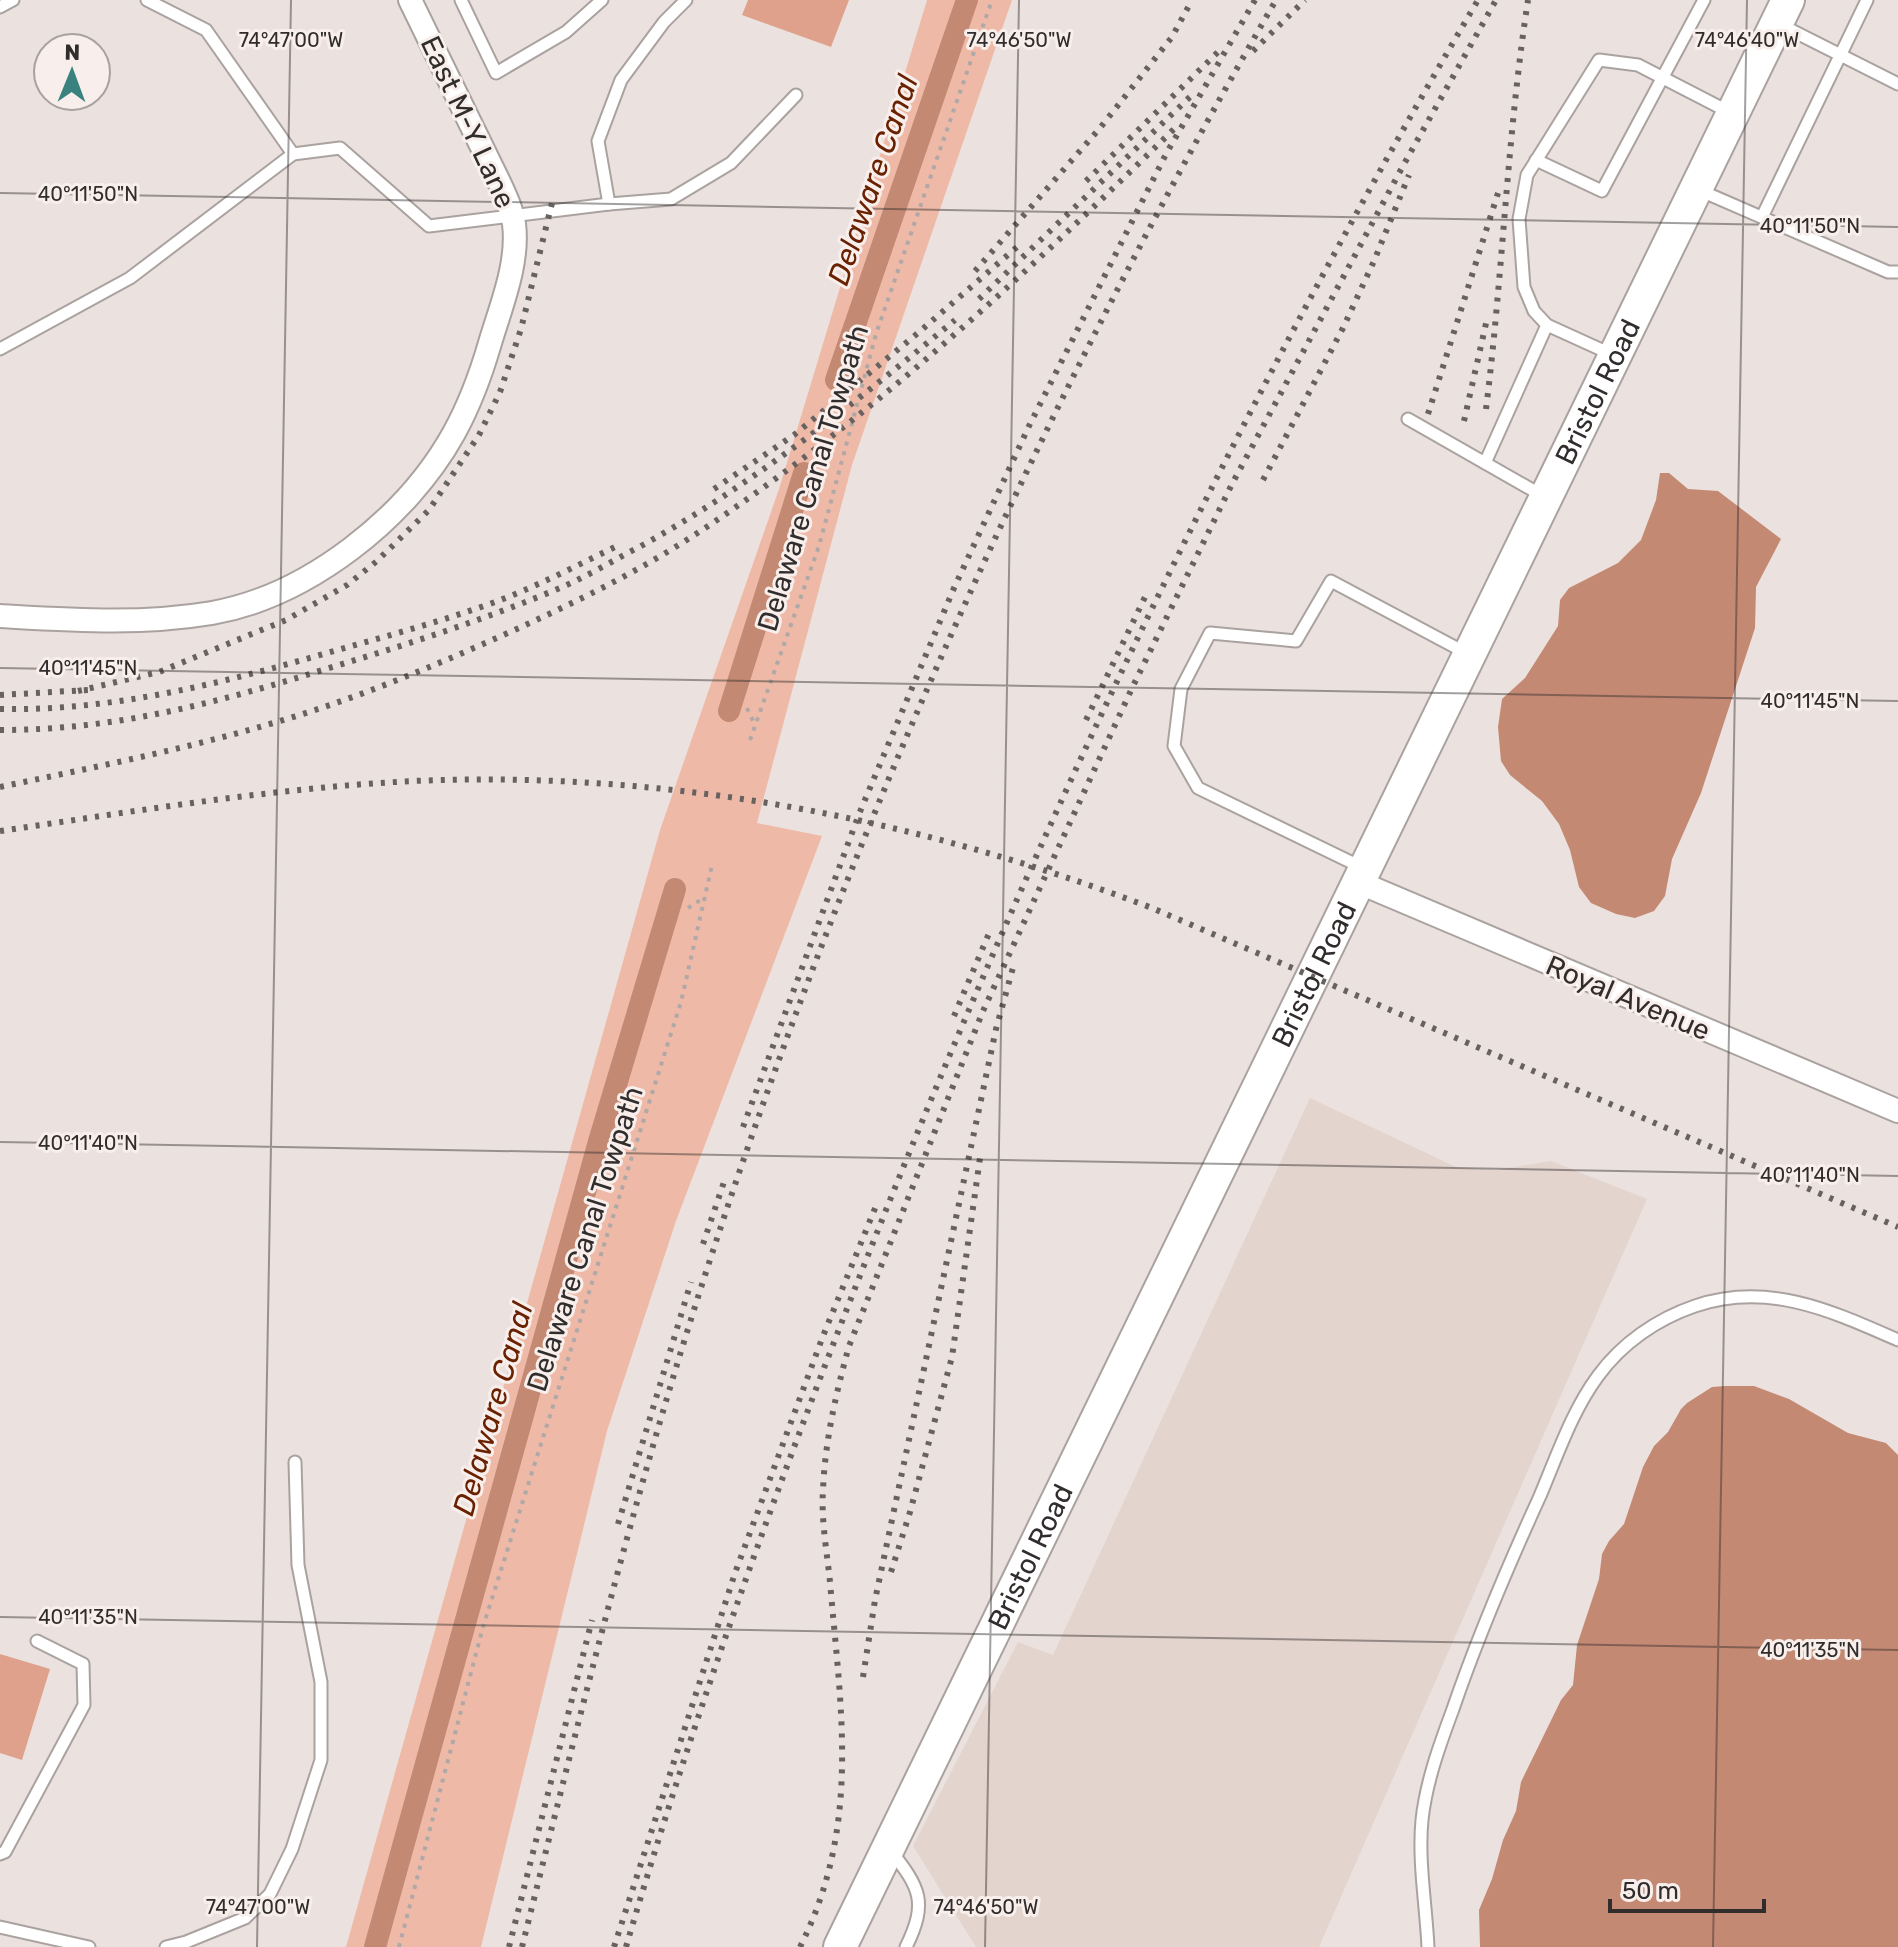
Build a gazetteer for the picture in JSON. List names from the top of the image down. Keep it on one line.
{"streets":{"main road":["Bristol Road"],"street":["East M-Y Lane","Royal Avenue"],"path":["Delaware Canal Towpath"]},"crossings":[["Bristol Road","Royal Avenue"]],"water":["Delaware Canal"],"scale_bar":"50 m","north":"top","coordinates":["74°47'00\"W","74°46'50\"W","74°46'40\"W","40°11'50\"N","40°11'45\"N","40°11'40\"N","40°11'35\"N"]}
